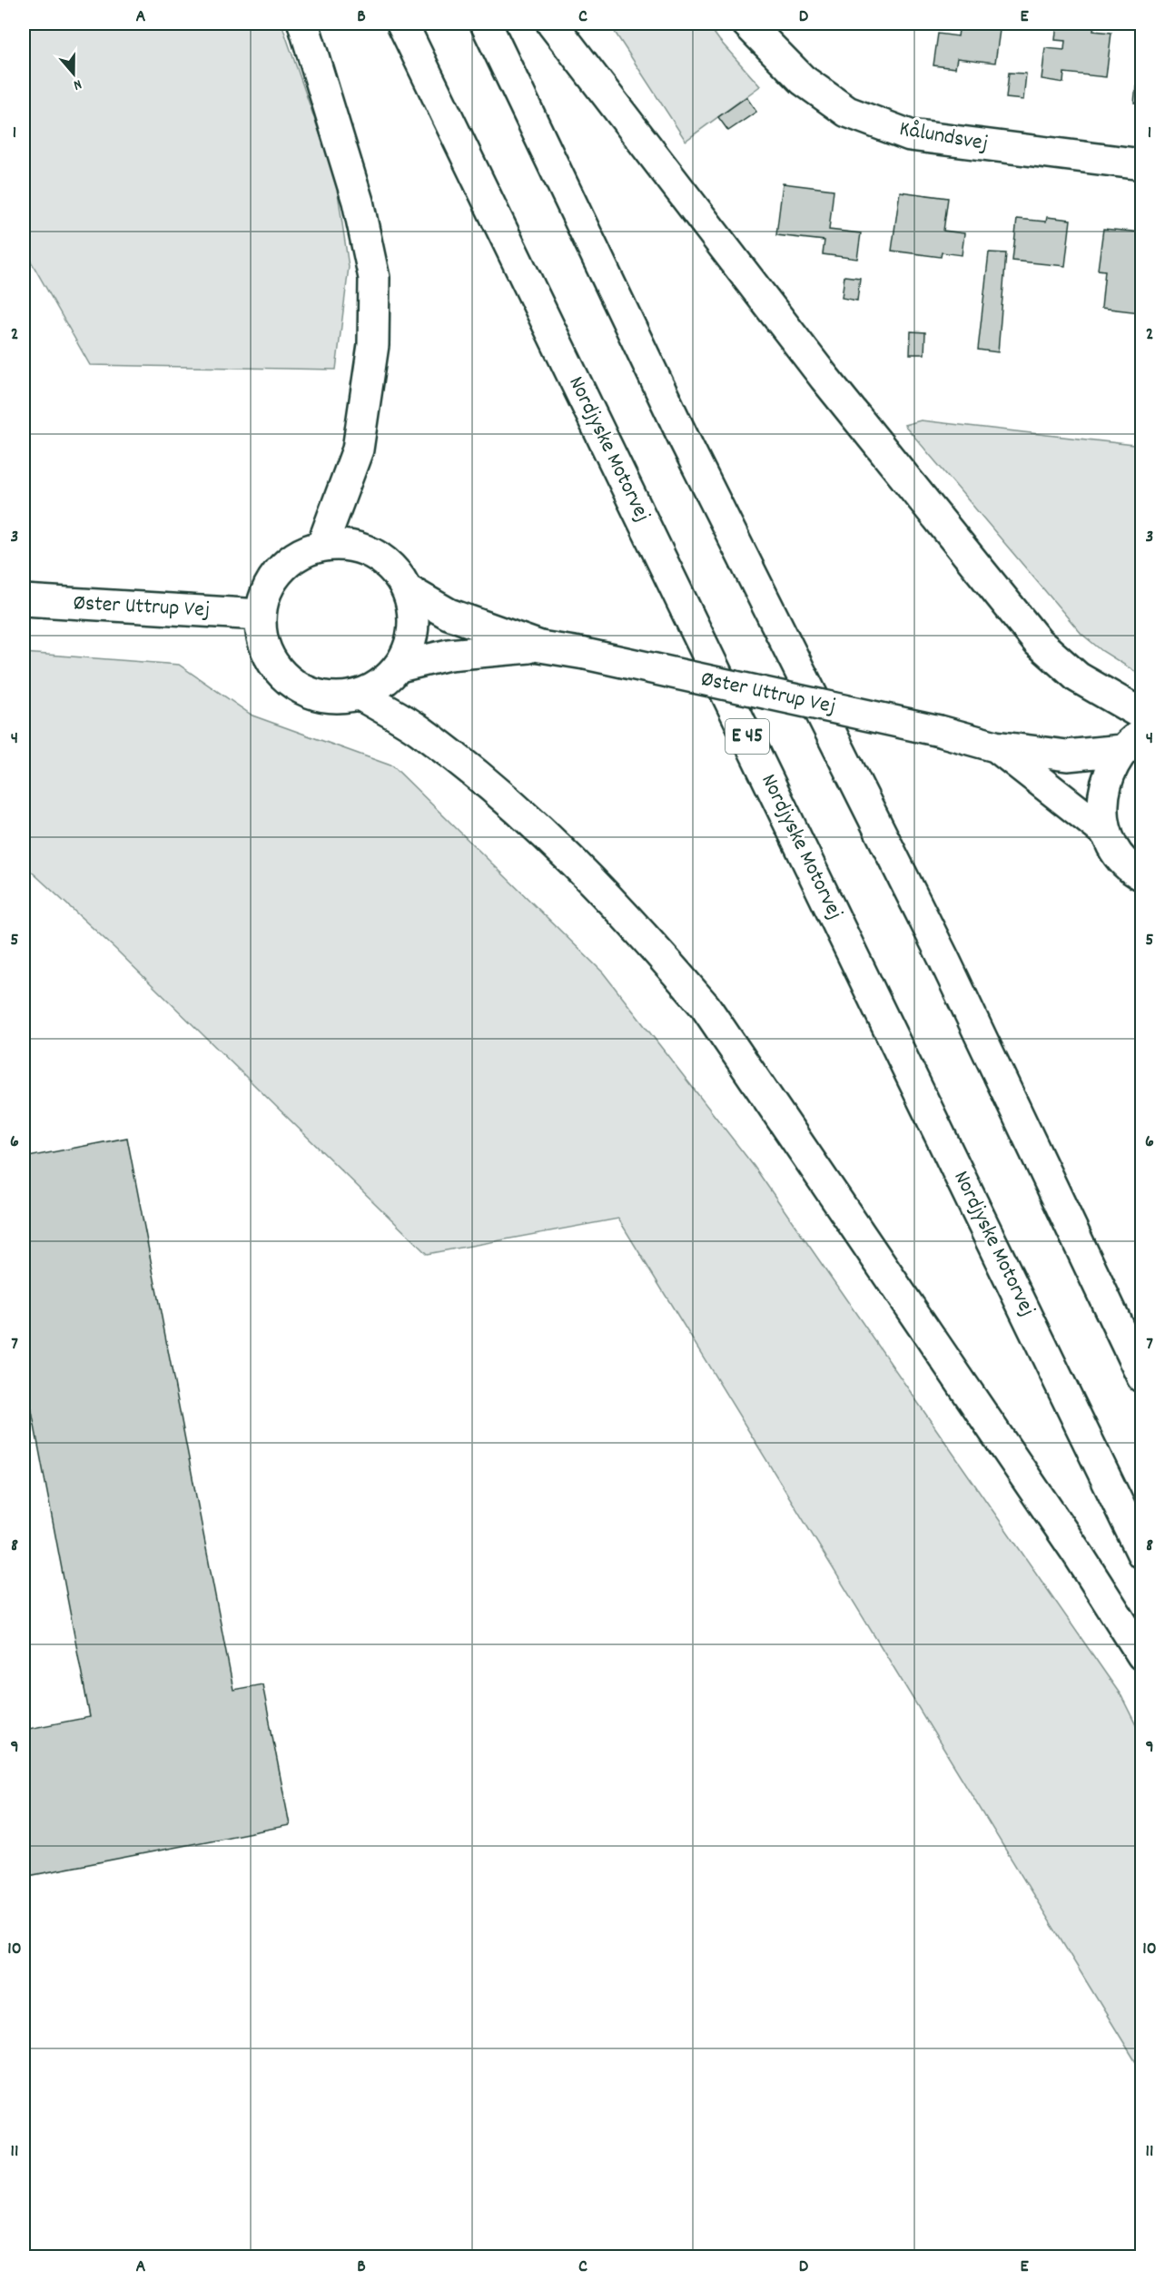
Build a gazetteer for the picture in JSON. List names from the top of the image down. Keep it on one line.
{"streets":{"main road":["Kålundsvej","Nordjyske Motorvej","Øster Uttrup Vej","E 45"]},"north":"bottom","grid":{"columns":["A","B","C","D","E"],"rows":["1","2","3","4","5","6","7","8","9","10","11"]}}
